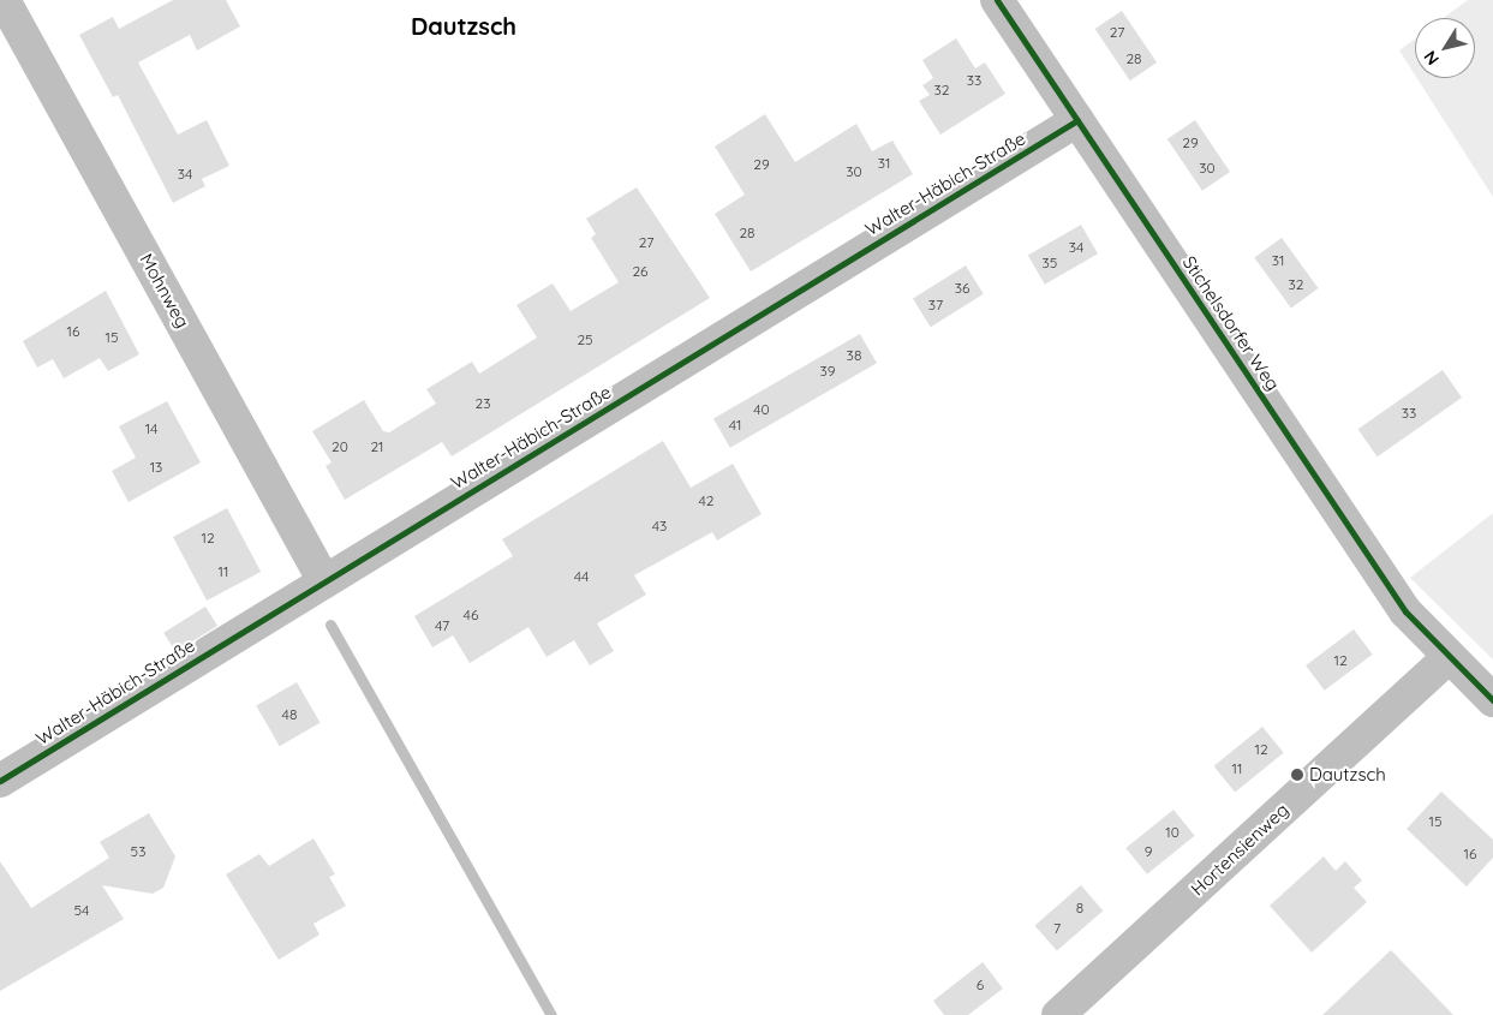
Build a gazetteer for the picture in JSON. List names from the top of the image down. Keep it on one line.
{"streets":{"street":["Walter-Häbich-Straße","Mohnweg","Stichelsdorfer Weg","Hortensienweg"]},"crossings":[["Walter-Häbich-Straße","Mohnweg"],["Walter-Häbich-Straße","Stichelsdorfer Weg"],["Stichelsdorfer Weg","Hortensienweg"]],"districts":["Dautzsch"],"places":["Dautzsch"],"house_numbers":["27","28","33","32","29","31","29","30","30","34","28","27","34","31","35","26","32","36","37","16","15","25","38","39","23","40","33","41","14","20","21","13","42","43","12","11","44","46","47","12","48","12","11","15","10","53","9","16","8","54","7","6"],"north":"bottom left"}
